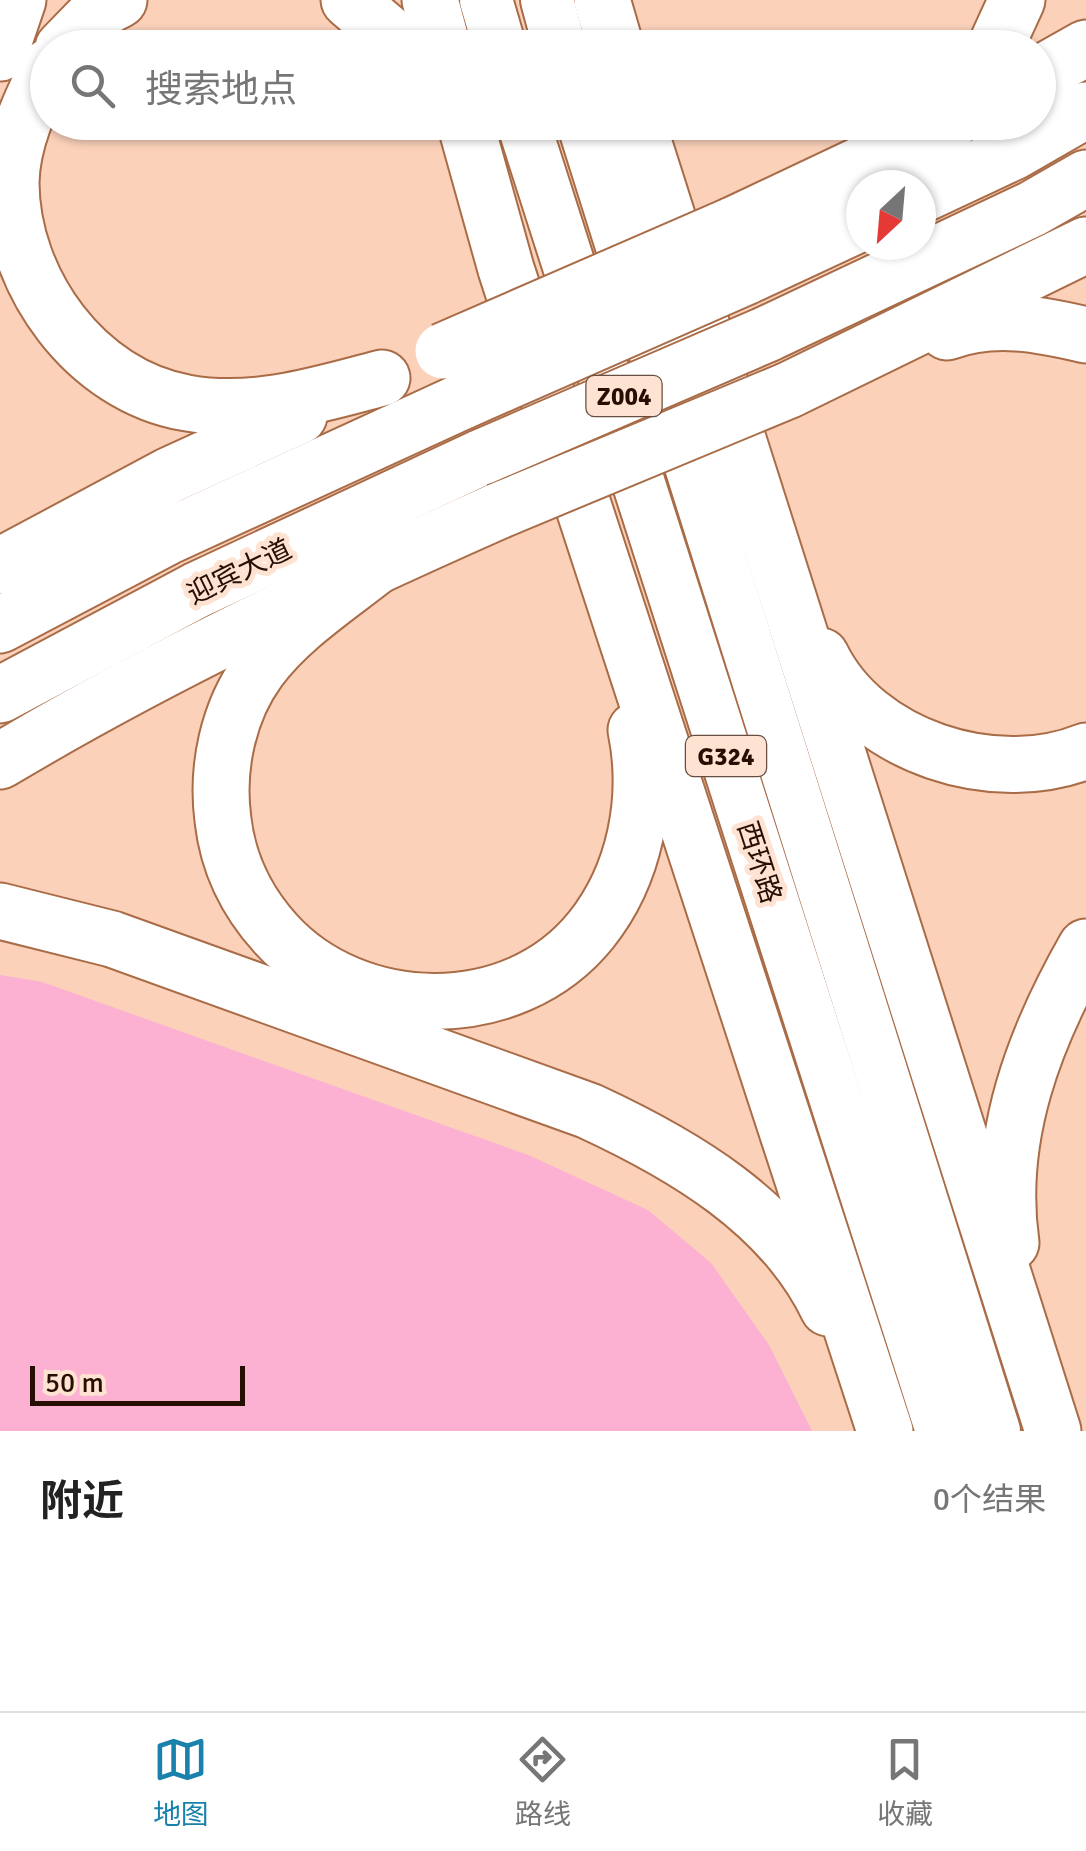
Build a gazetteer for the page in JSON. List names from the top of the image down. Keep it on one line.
{"streets":{"highway":["Z004","迎宾大道"],"main road":["G324","西环路"]},"scale_bar":"50 m","north":"bottom left","page":{"search":"搜索地点","scale":"50 m","heading":["附近","0个结果"],"nav":["地图","路线","收藏"]}}
